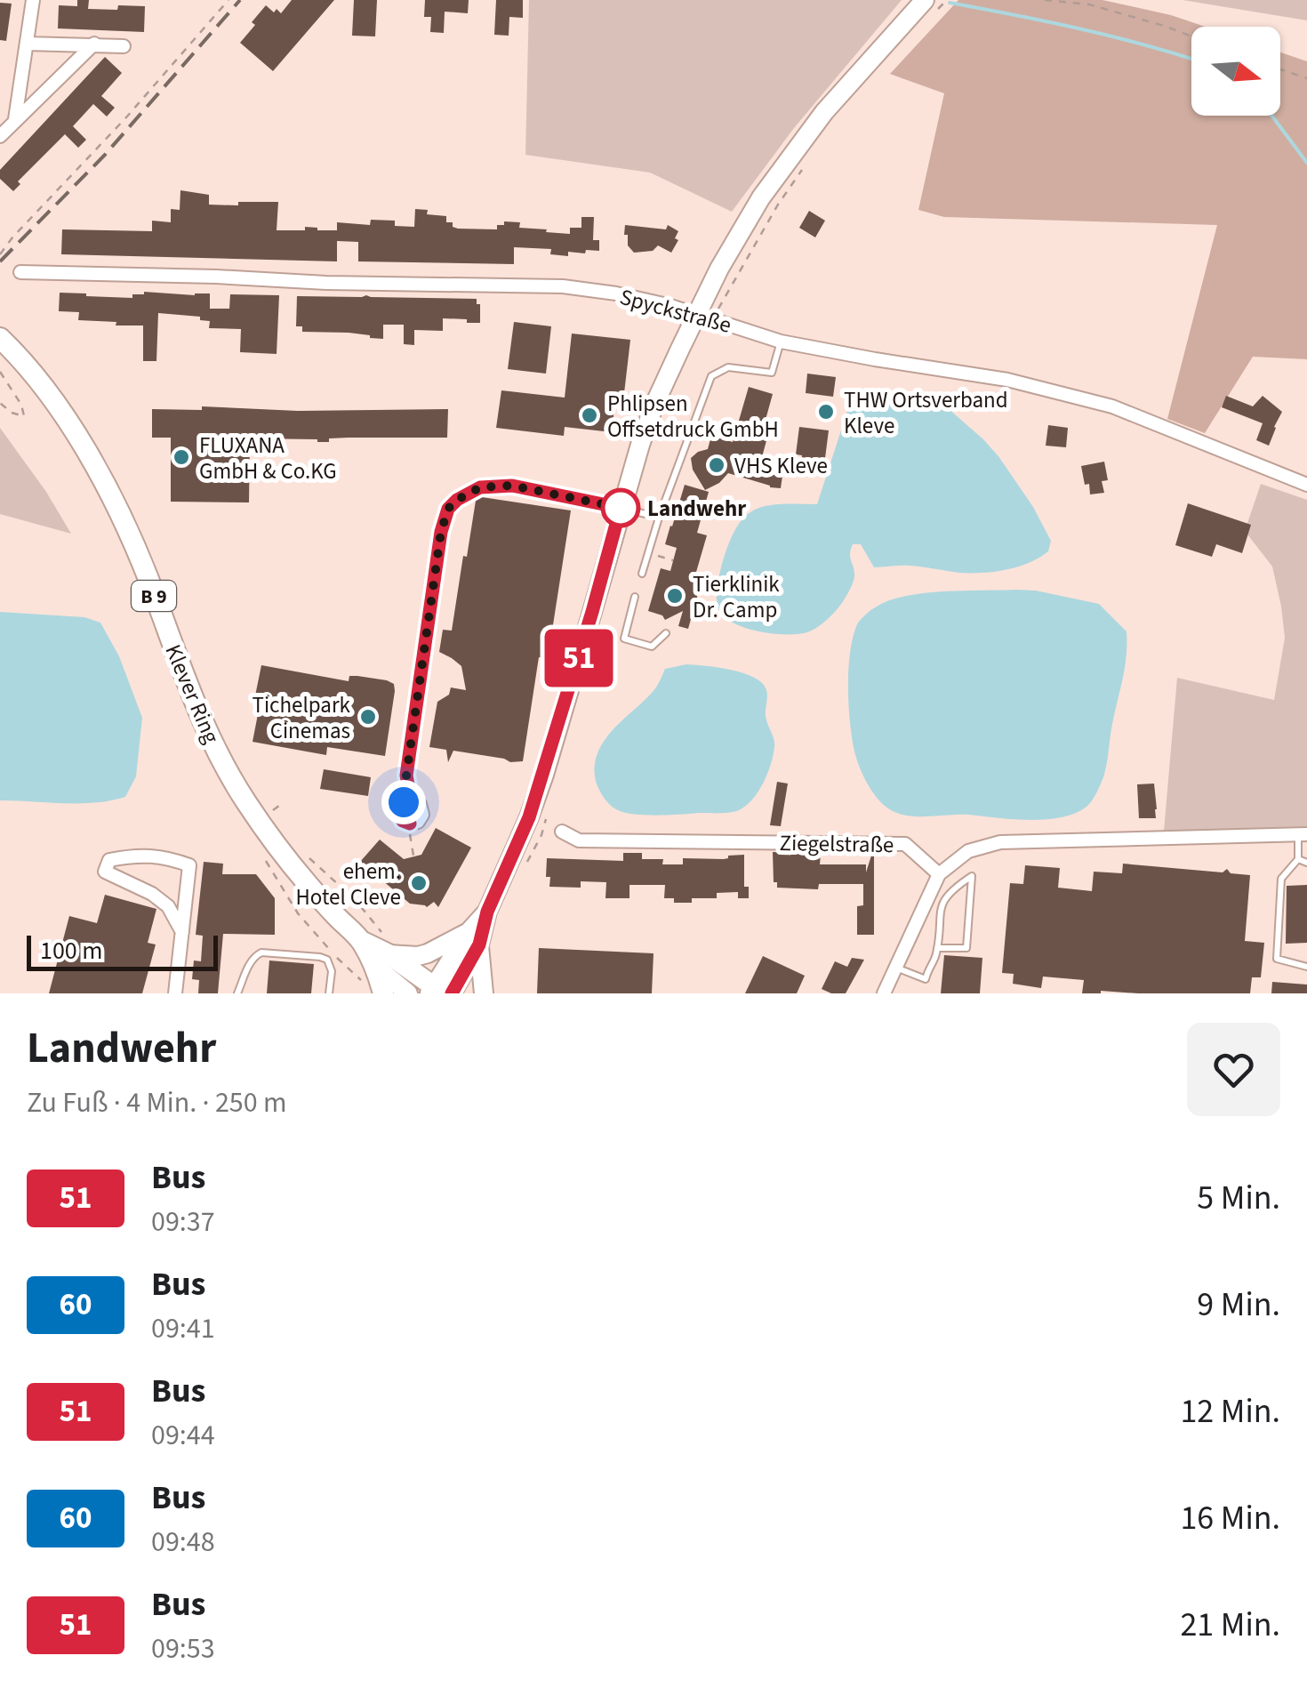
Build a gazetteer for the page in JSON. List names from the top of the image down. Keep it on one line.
{"streets":{"main road":["B 9","Klever Ring"],"street":["Spyckstraße","Ziegelstraße"]},"places":["THW Ortsverband Kleve","Phlipsen Offsetdruck GmbH","FLUXANA GmbH & Co.KG","VHS Kleve","Landwehr","Tierklinik Dr. Camp","Tichelpark Cinemas","ehem. Hotel Cleve"],"lines":["bus line 51"],"scale_bar":"100 m","north":"right","page":{"on_map":"51","scale":"100 m","heading":["Landwehr","Zu Fuß · 4 Min. · 250 m"],"list":[{"mark":"51","name":"Bus","note":"09:37","value":"5 Min."},{"mark":"60","name":"Bus","note":"09:41","value":"9 Min."},{"mark":"51","name":"Bus","note":"09:44","value":"12 Min."},{"mark":"60","name":"Bus","note":"09:48","value":"16 Min."},{"mark":"51","name":"Bus","note":"09:53","value":"21 Min."}]}}
